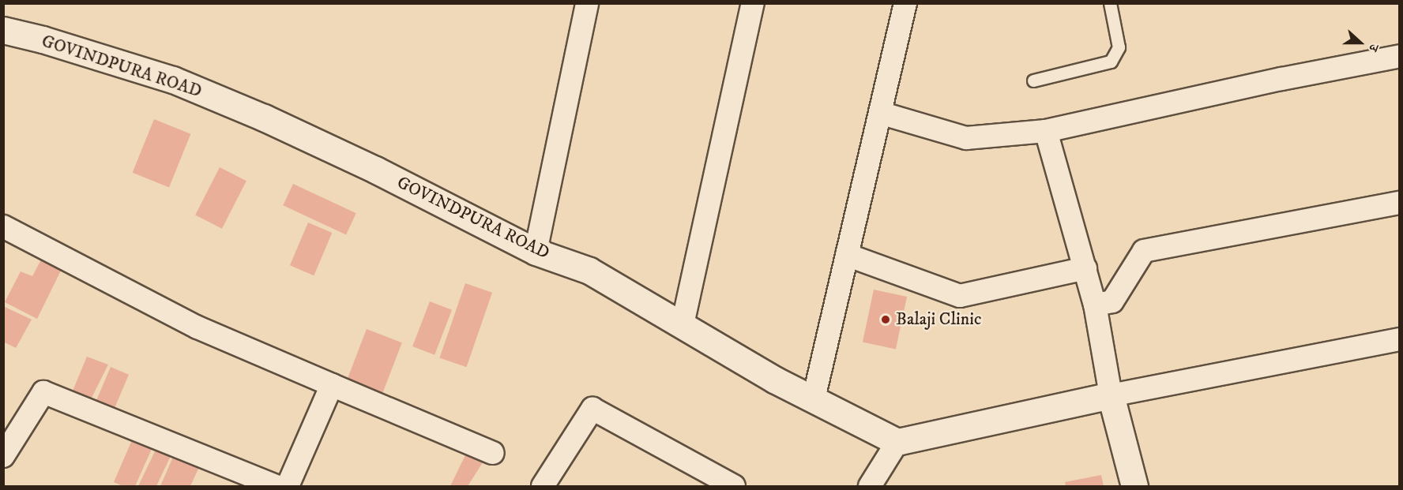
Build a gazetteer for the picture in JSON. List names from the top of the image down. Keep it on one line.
{"streets":{"street":["GOVINDPURA ROAD"]},"places":["Balaji Clinic"],"north":"right"}
